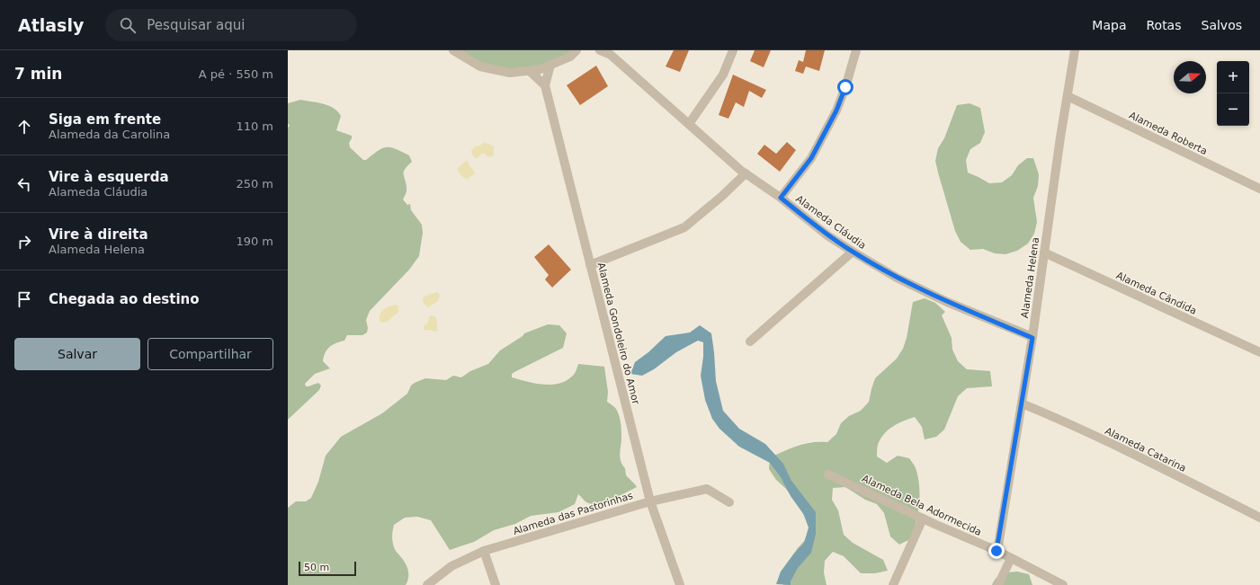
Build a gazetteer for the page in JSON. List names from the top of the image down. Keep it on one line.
{"streets":{"street":["Alameda Roberta","Alameda Cláudia","Alameda Helena","Alameda Cândida","Alameda Gondoleiro do Amor","Alameda Catarina","Alameda Bela Adormecida","Alameda das Pastorinhas"]},"crossings":[["Alameda Roberta","Alameda Helena"],["Alameda Cláudia","Alameda Helena"],["Alameda Helena","Alameda Cândida"],["Alameda Helena","Alameda Catarina"],["Alameda Helena","Alameda Bela Adormecida"],["Alameda Gondoleiro do Amor","Alameda das Pastorinhas"]],"scale_bar":"50 m","north":"right","page":{"header":"Atlasly","search":"Pesquisar aqui","nav":["Mapa","Rotas","Salvos"],"heading":["7 min","A pé · 550 m"],"map_buttons":["+","−"],"list":[["Siga em frente","Alameda da Carolina","110 m"],["Vire à esquerda","Alameda Cláudia","250 m"],["Vire à direita","Alameda Helena","190 m"],"Chegada ao destino"],"buttons":["Salvar","Compartilhar"],"scale":"50 m"}}
